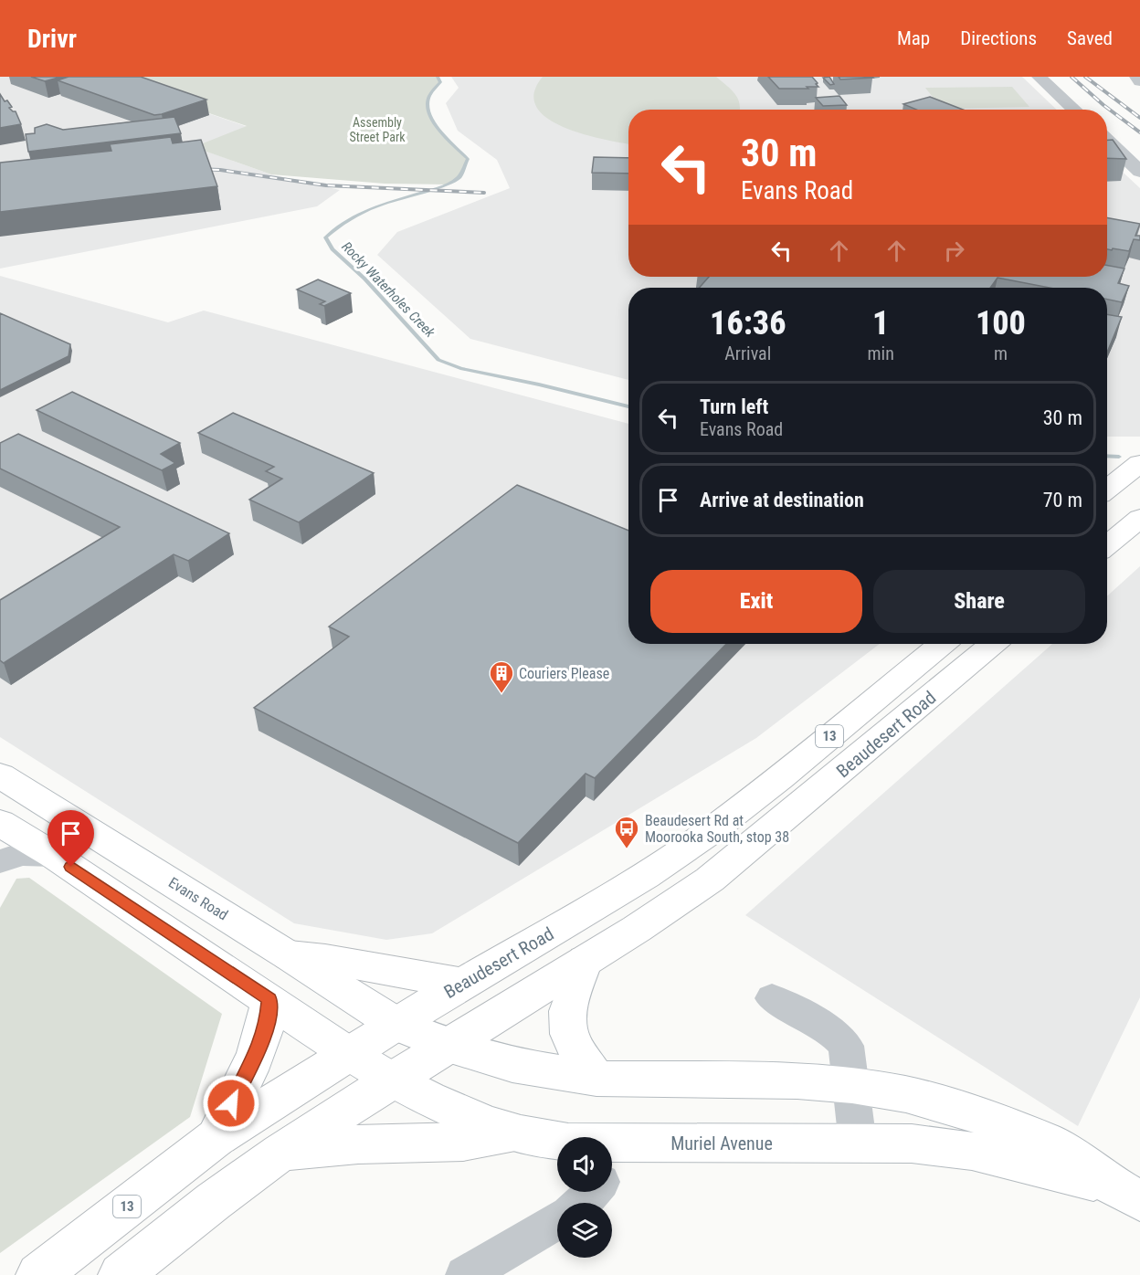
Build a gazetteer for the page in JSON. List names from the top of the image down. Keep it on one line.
{"streets":{"main road":["Beaudesert Road","13","Evans Road","Muriel Avenue"]},"crossings":[["Beaudesert Road","Evans Road"],["Beaudesert Road","Muriel Avenue"],["Evans Road","Muriel Avenue"]],"water":["Rocky Waterholes Creek"],"parks":["Assembly Street Park"],"places":{"building":["Couriers Please"],"bus stop":["Beaudesert Rd at Moorooka South, stop 38"]},"page":{"header":"Drivr","nav":["Map","Directions","Saved"],"turn":["30 m","Evans Road"],"eta":["16:36","Arrival","1","min","100","m"],"list":[{"name":"Turn left","note":"Evans Road","value":"30 m"},{"name":"Arrive at destination","value":"70 m"}],"buttons":["Exit","Share"]}}
